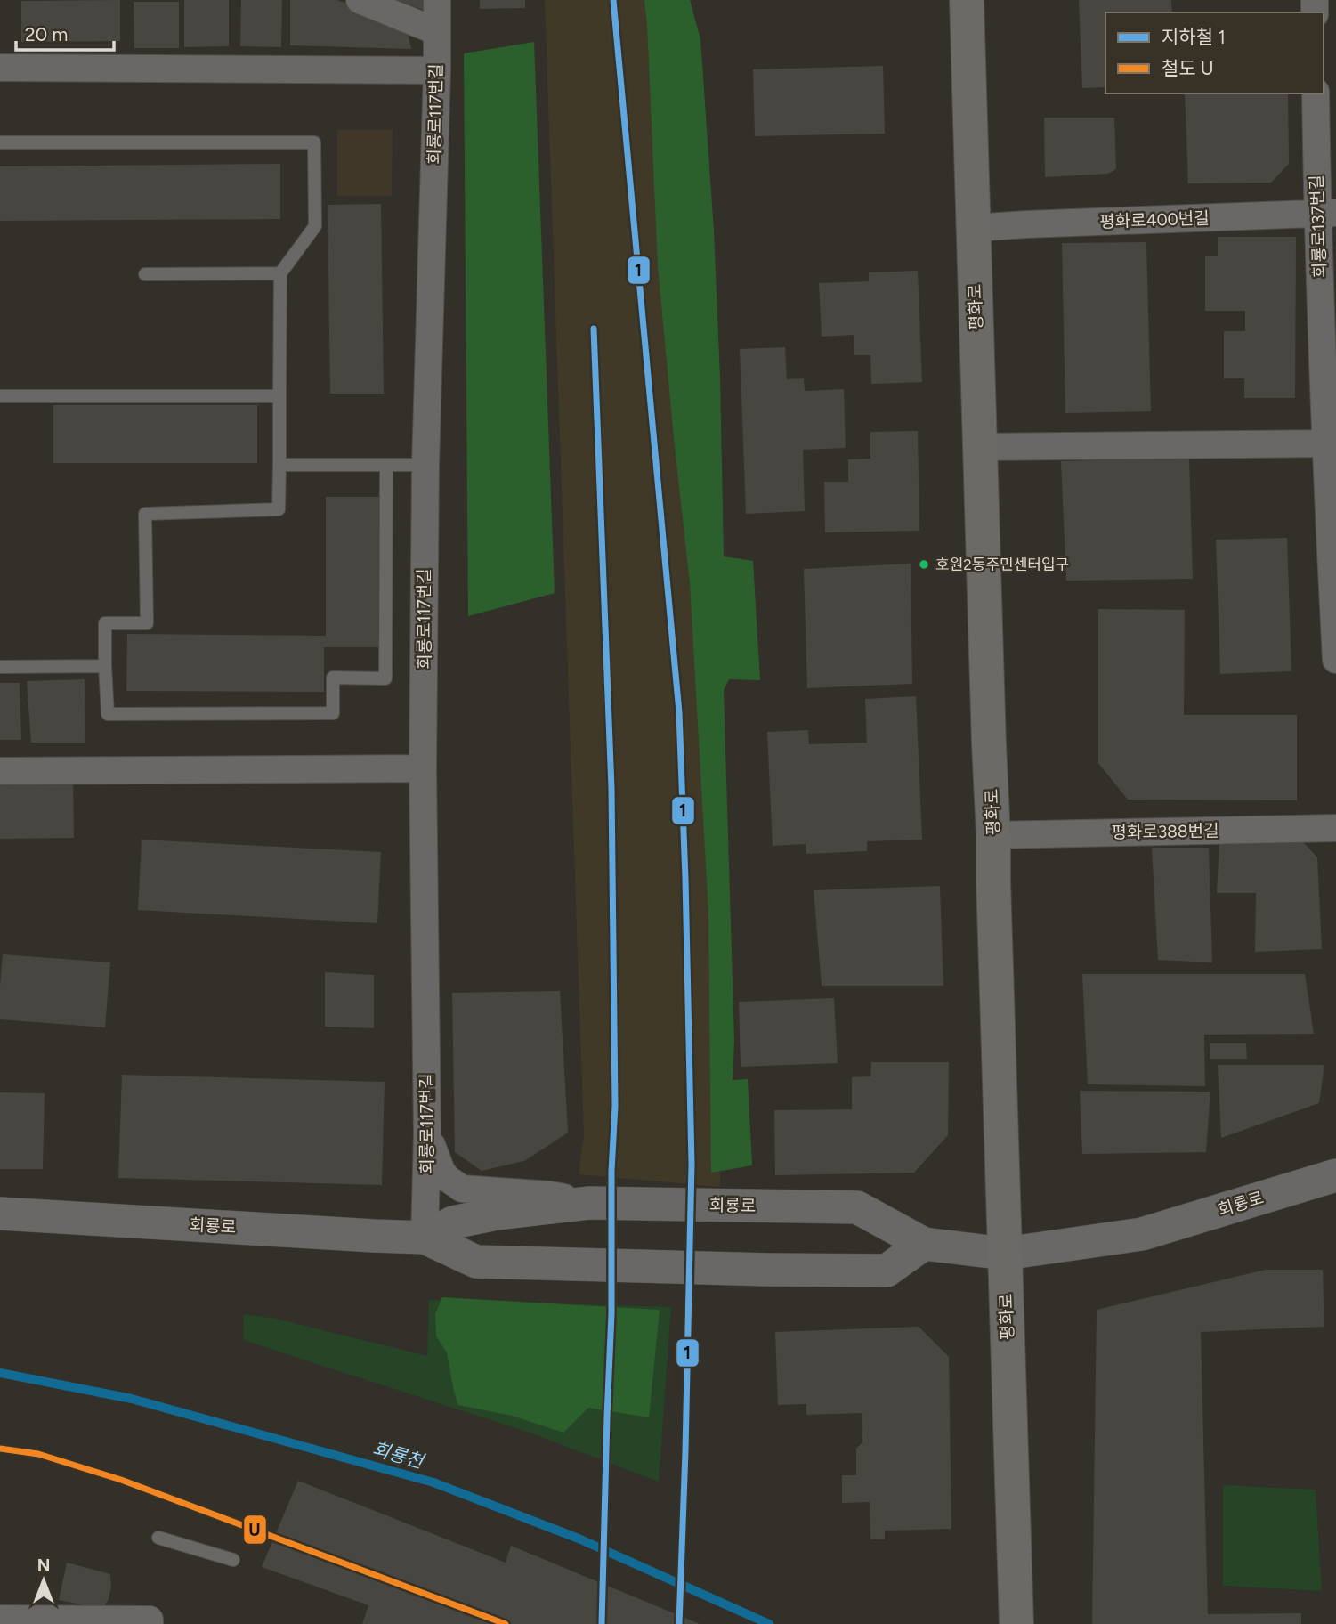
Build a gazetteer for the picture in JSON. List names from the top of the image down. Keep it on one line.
{"streets":{"main road":["평화로"],"street":["회룡로117번길","평화로400번길","회룡로137번길","평화로388번길","회룡로"]},"crossings":[["회룡로117번길","회룡로"],["평화로400번길","회룡로137번길"],["평화로400번길","평화로"],["평화로","평화로388번길"],["평화로","회룡로"]],"water":["회룡천"],"places":["호원2동주민센터입구"],"lines":["metro line 1","rail line U"],"legend":["지하철 1","철도 U"],"scale_bar":"20 m","north":"top"}
